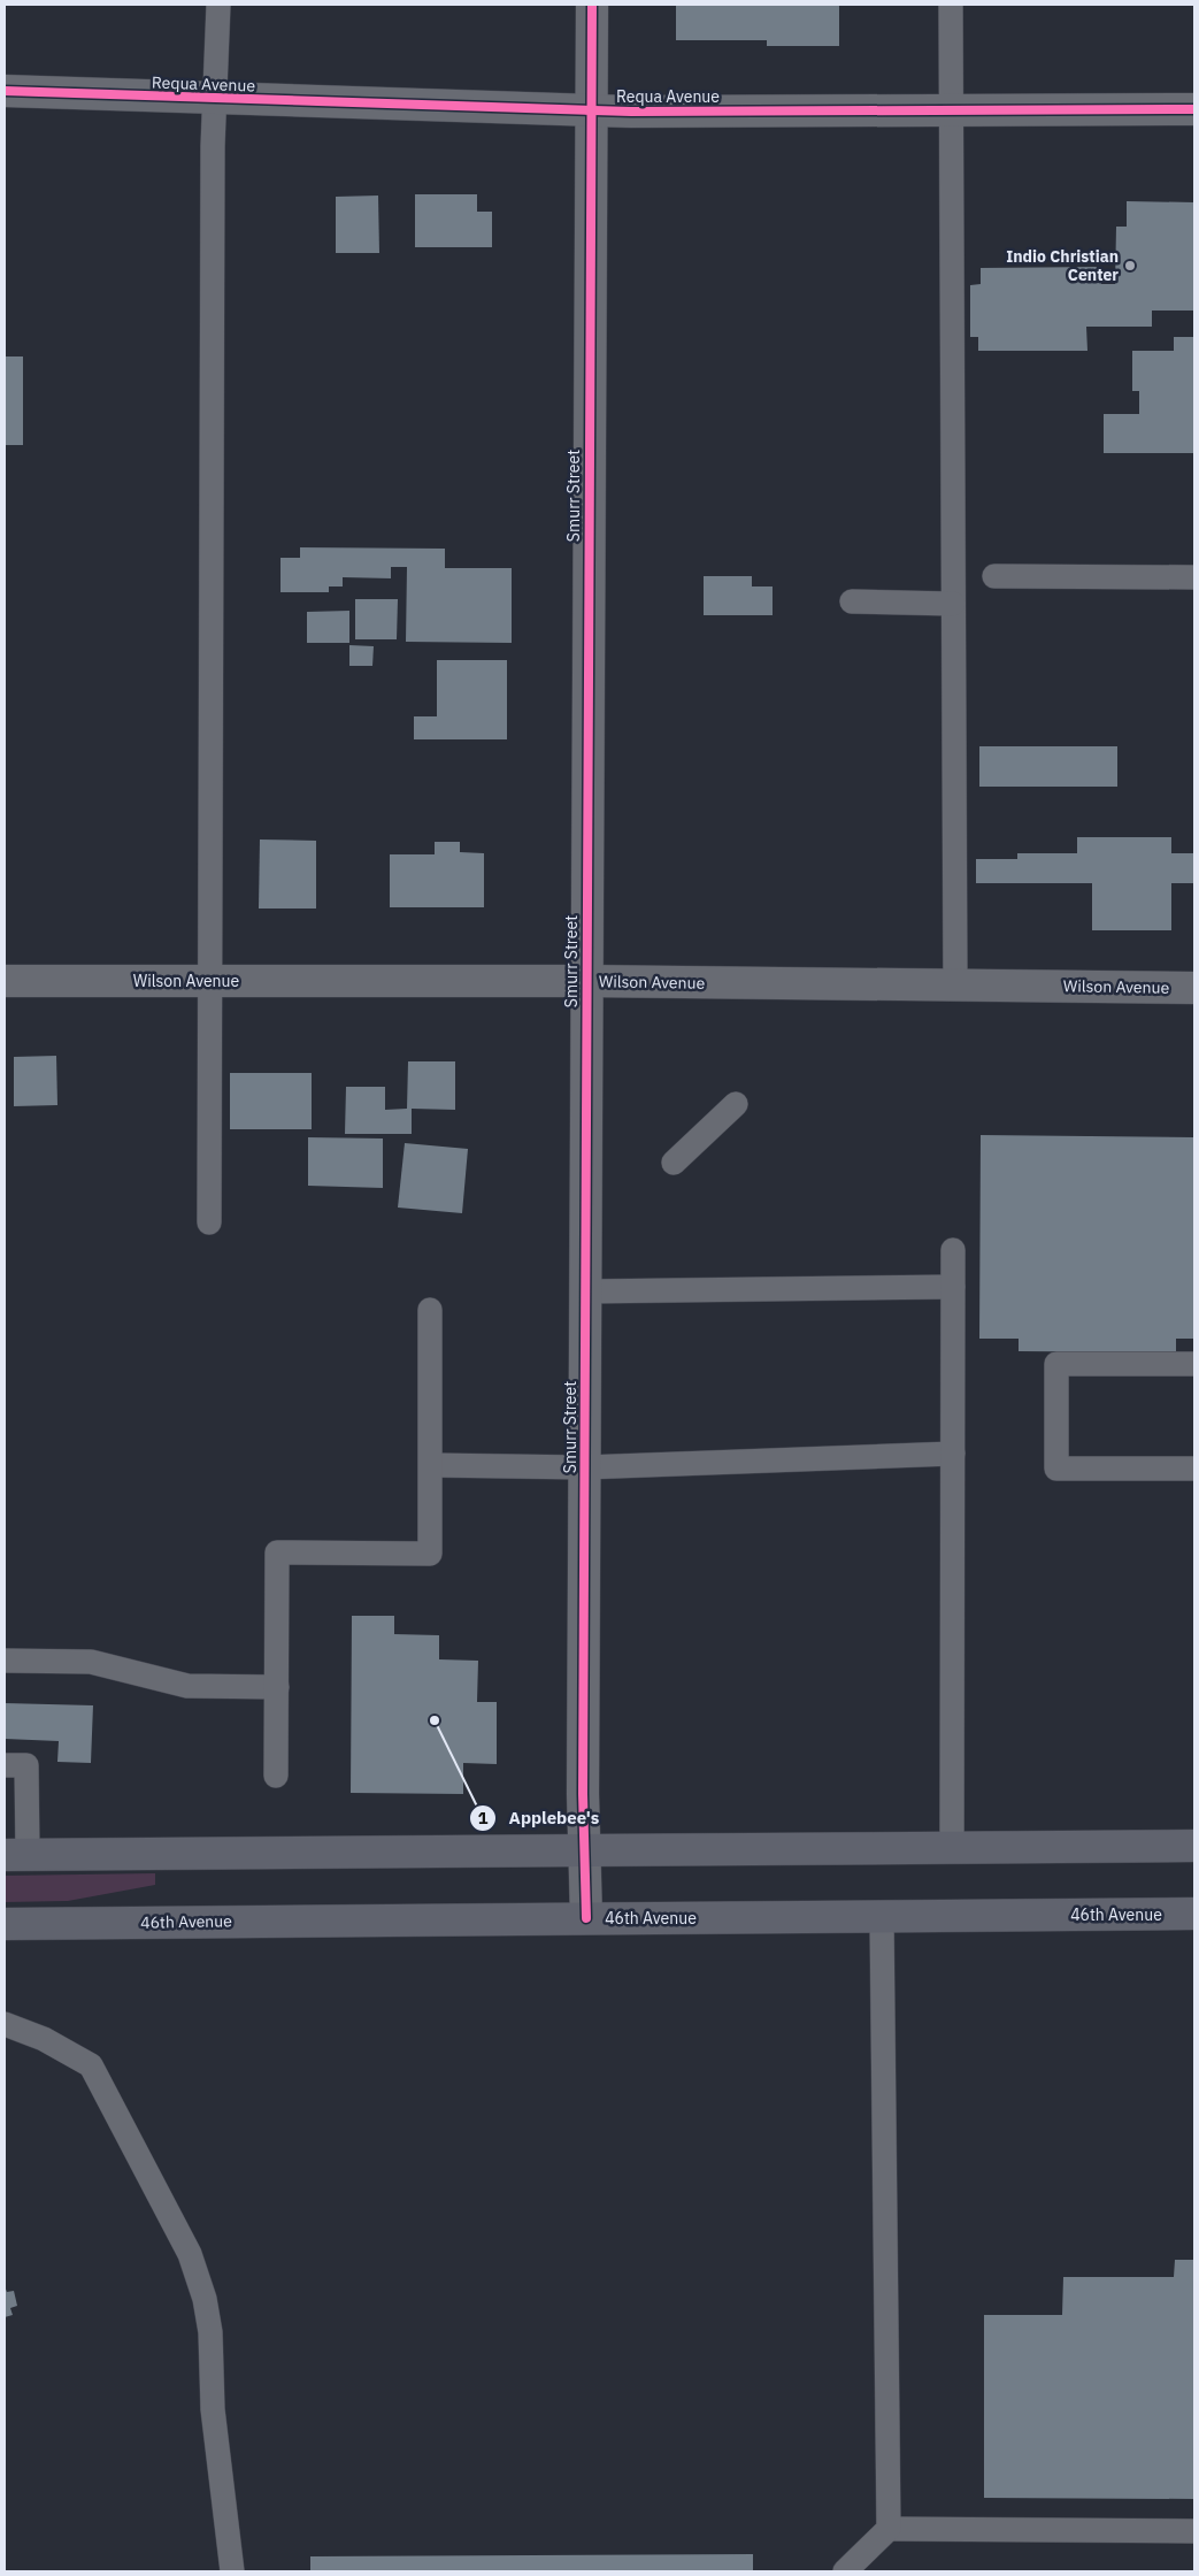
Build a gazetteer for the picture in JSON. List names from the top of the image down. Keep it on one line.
{"streets":{"main road":["46th Avenue"],"street":["Requa Avenue","Smurr Street","Wilson Avenue"]},"crossings":[["Requa Avenue","Smurr Street"],["Smurr Street","Wilson Avenue"],["Smurr Street","46th Avenue"]],"places":["Indio Christian Center","Applebee's"]}
